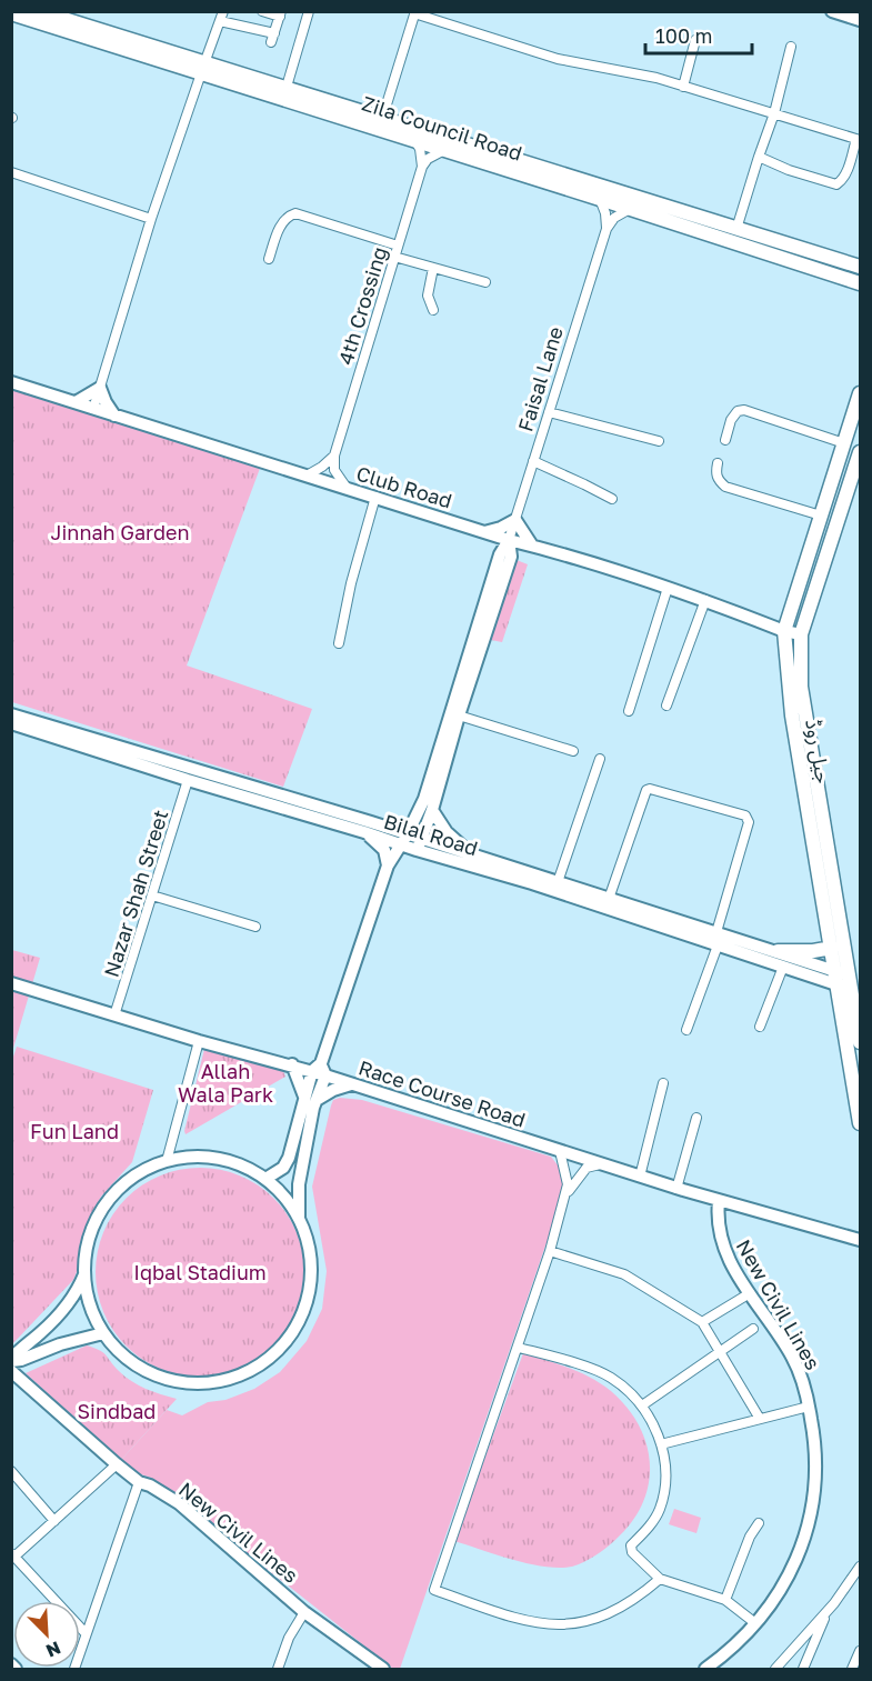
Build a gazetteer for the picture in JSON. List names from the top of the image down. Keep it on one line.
{"streets":{"main road":["Zila Council Road","Faisal Lane","Club Road","جیل روڈ","Bilal Road","Race Course Road","New Civil Lines"],"street":["4th Crossing","Nazar Shah Street"]},"crossings":[["Faisal Lane","Club Road"],["Faisal Lane","Bilal Road"],["Faisal Lane","Race Course Road"],["Club Road","جیل روڈ"],["جیل روڈ","Bilal Road"],["Bilal Road","Nazar Shah Street"],["Nazar Shah Street","Race Course Road"],["Race Course Road","New Civil Lines"]],"parks":["Jinnah Garden","Allah Wala Park","Fun Land","Iqbal Stadium","Sindbad"],"scale_bar":"100 m","north":"bottom right"}
